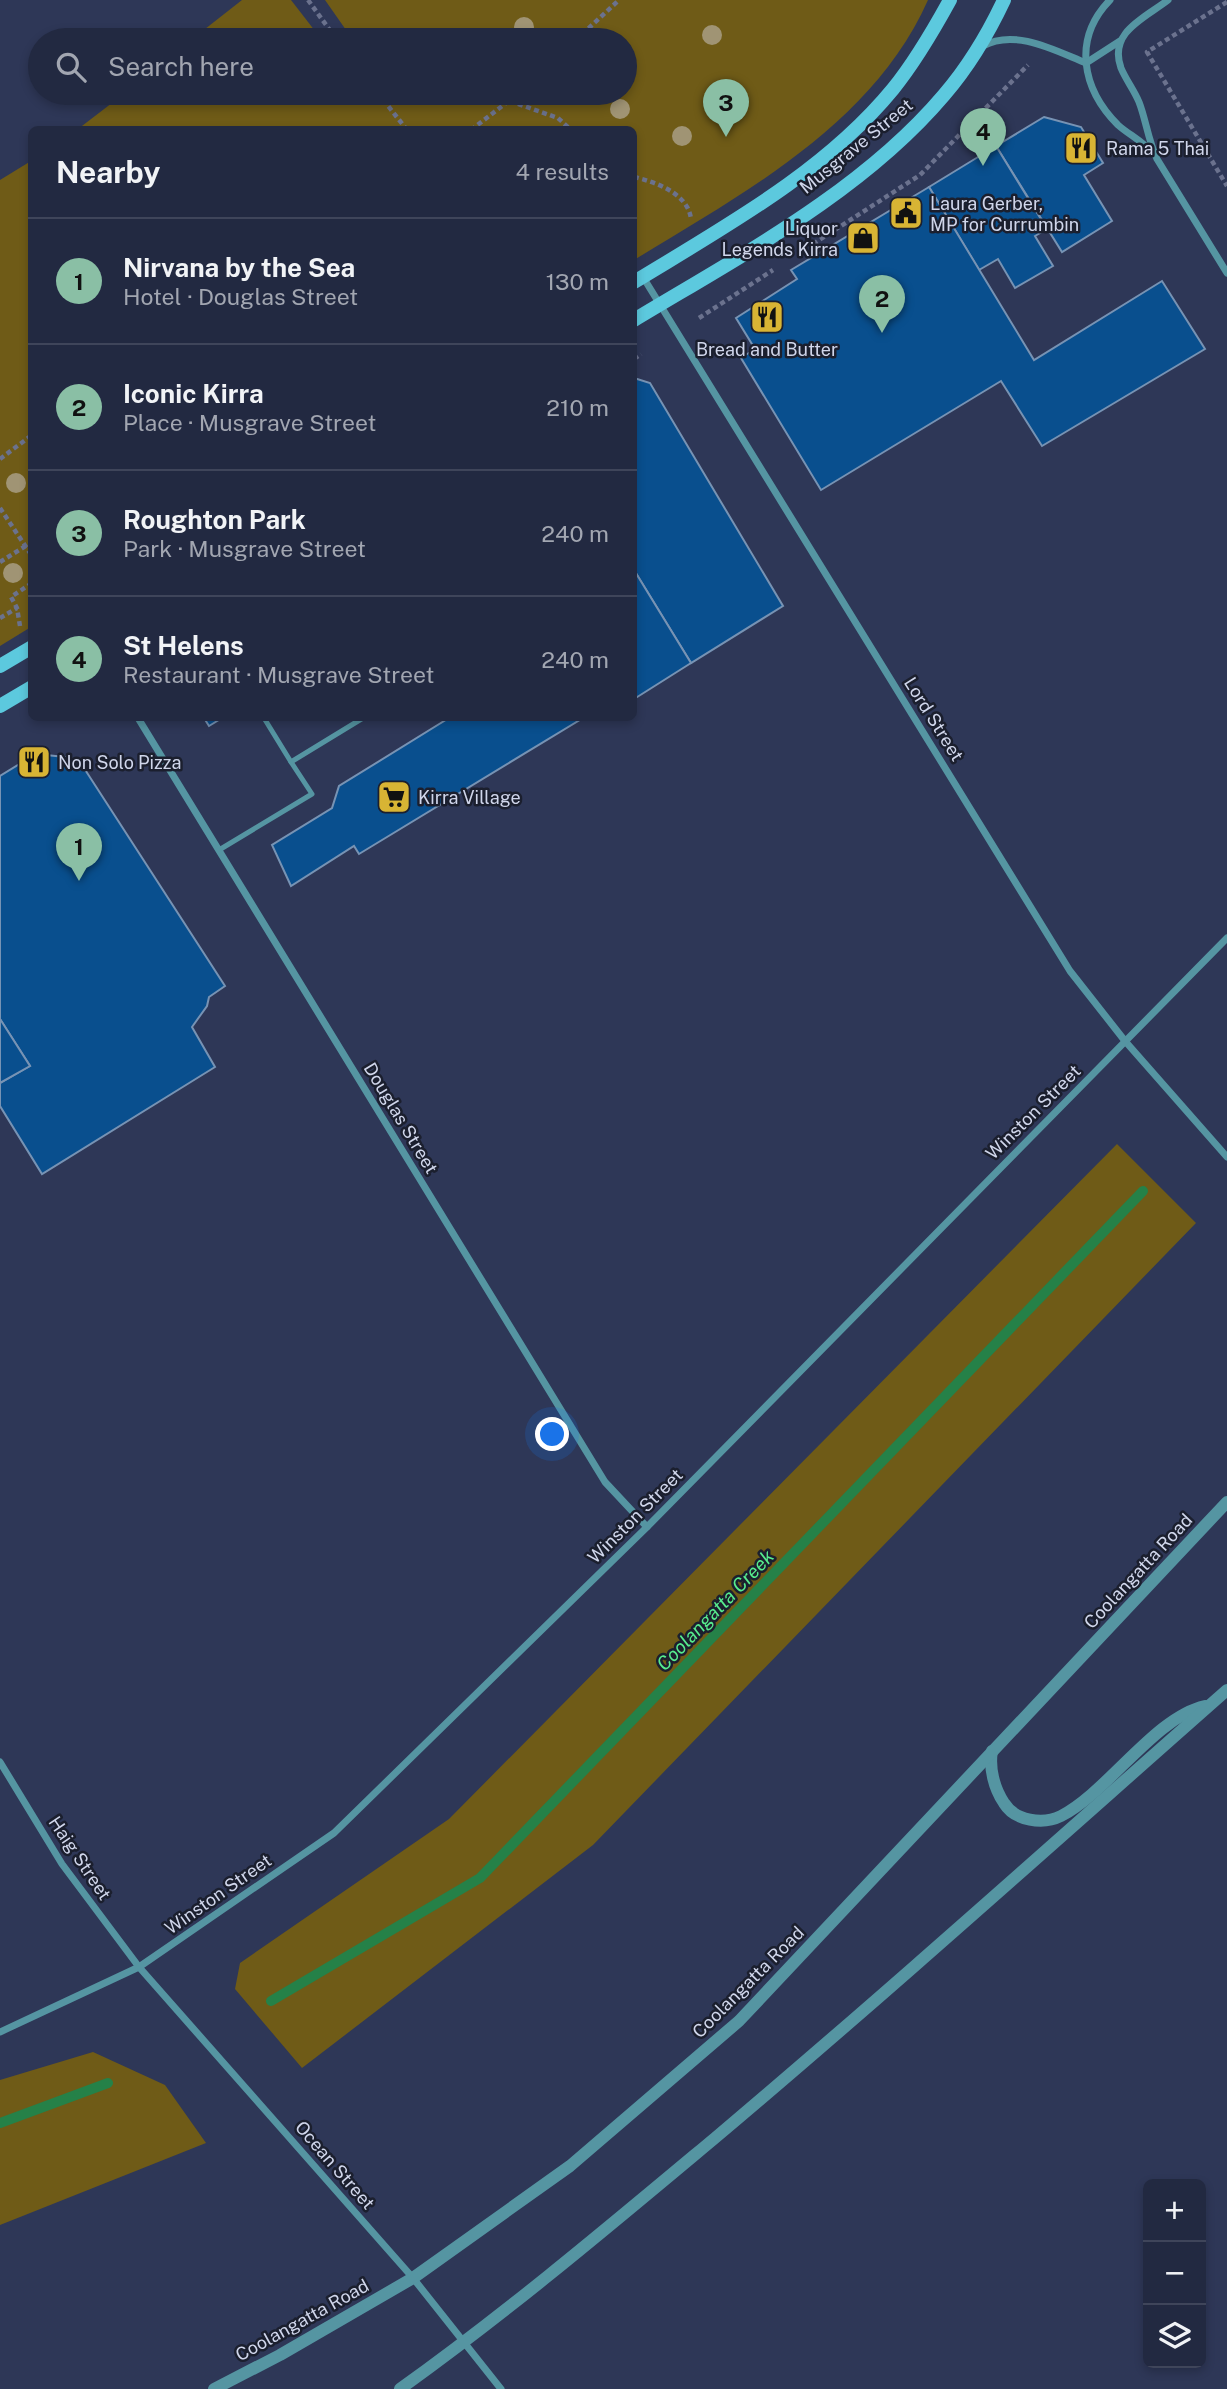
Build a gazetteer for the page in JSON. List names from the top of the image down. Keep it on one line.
{"streets":{"main road":["Musgrave Street"],"street":["Lord Street","Winston Street","Douglas Street","Coolangatta Road","Haig Street","Ocean Street"]},"crossings":[["Musgrave Street","Lord Street"],["Lord Street","Winston Street"],["Winston Street","Douglas Street"],["Winston Street","Haig Street"],["Winston Street","Ocean Street"],["Coolangatta Road","Ocean Street"],["Haig Street","Ocean Street"]],"water":["Coolangatta Creek"],"places":{"restaurant":["Rama 5 Thai","Bread and Butter","Non Solo Pizza"],"public building":["Laura Gerber, MP for Currumbin"],"shop":["Liquor Legends Kirra"],"supermarket":["Kirra Village"]},"page":{"search":"Search here","pins":["3","4","2","1"],"heading":["Nearby","4 results"],"list":[{"mark":"1","name":"Nirvana by the Sea","note":"Hotel · Douglas Street","value":"130 m"},{"mark":"2","name":"Iconic Kirra","note":"Place · Musgrave Street","value":"210 m"},{"mark":"3","name":"Roughton Park","note":"Park · Musgrave Street","value":"240 m"},{"mark":"4","name":"St Helens","note":"Restaurant · Musgrave Street","value":"240 m"}],"map_buttons":["+","−"]}}
